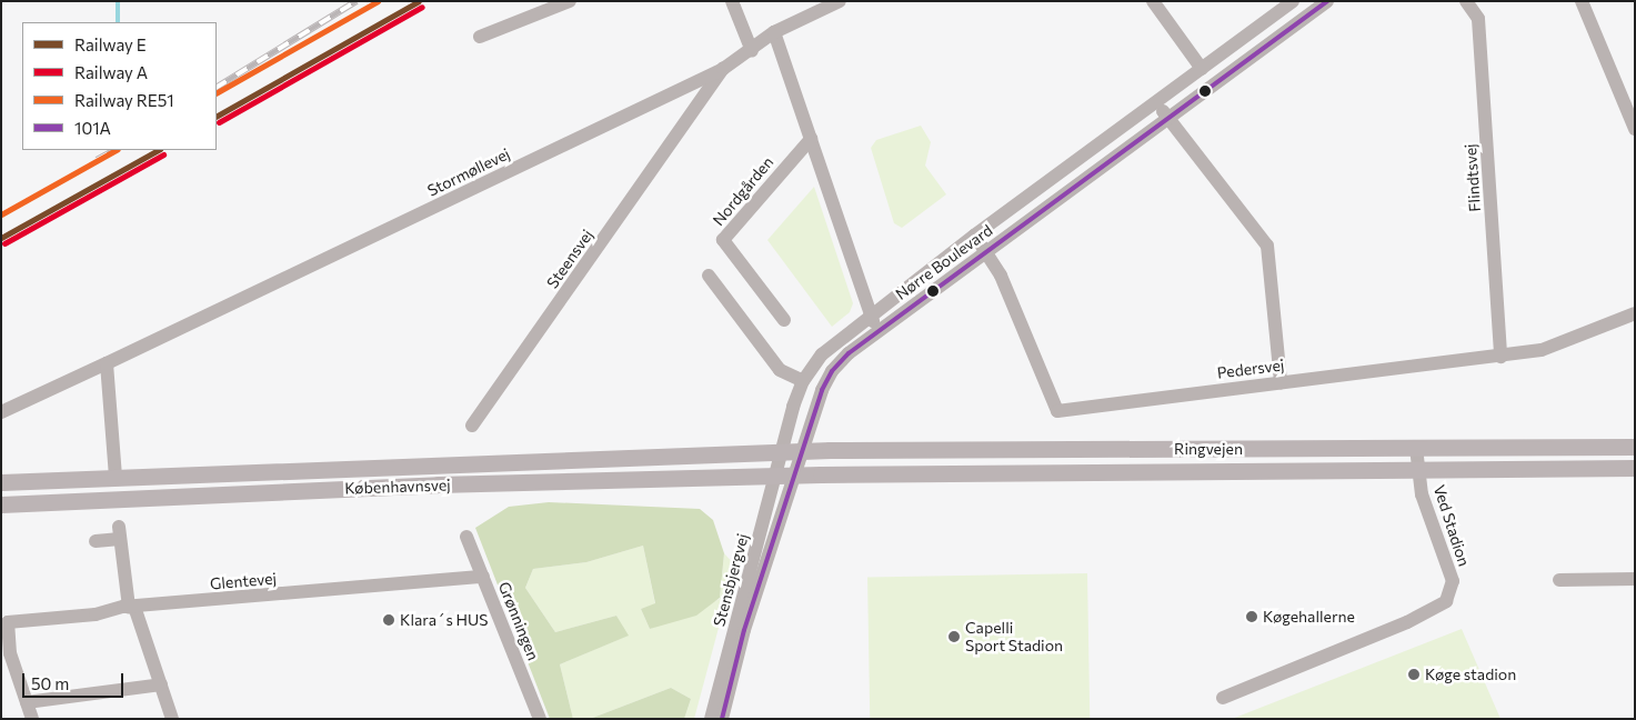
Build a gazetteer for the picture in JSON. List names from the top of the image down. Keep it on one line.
{"streets":{"main road":["Ringvejen","Københavnsvej"],"street":["Stormøllevej","Flindtsvej","Nordgården","Steensvej","Nørre Boulevard","Pedersvej","Ved Stadion","Stensbjergvej","Glentevej","Grønningen"]},"crossings":[["Stormøllevej","Steensvej"],["Flindtsvej","Pedersvej"],["Nørre Boulevard","Pedersvej"],["Nørre Boulevard","Ringvejen"],["Nørre Boulevard","Københavnsvej"],["Nørre Boulevard","Stensbjergvej"],["Ringvejen","Københavnsvej"],["Ringvejen","Ved Stadion"],["Ringvejen","Stensbjergvej"],["Københavnsvej","Stensbjergvej"],["Glentevej","Grønningen"]],"places":["Køgehallerne","Klara´s HUS","Capelli Sport Stadion","Køge stadion"],"lines":["rail line E","rail line RE51","transit line 101A","rail line A"],"legend":["Railway E","Railway A","Railway RE51","101A"],"scale_bar":"50 m"}
